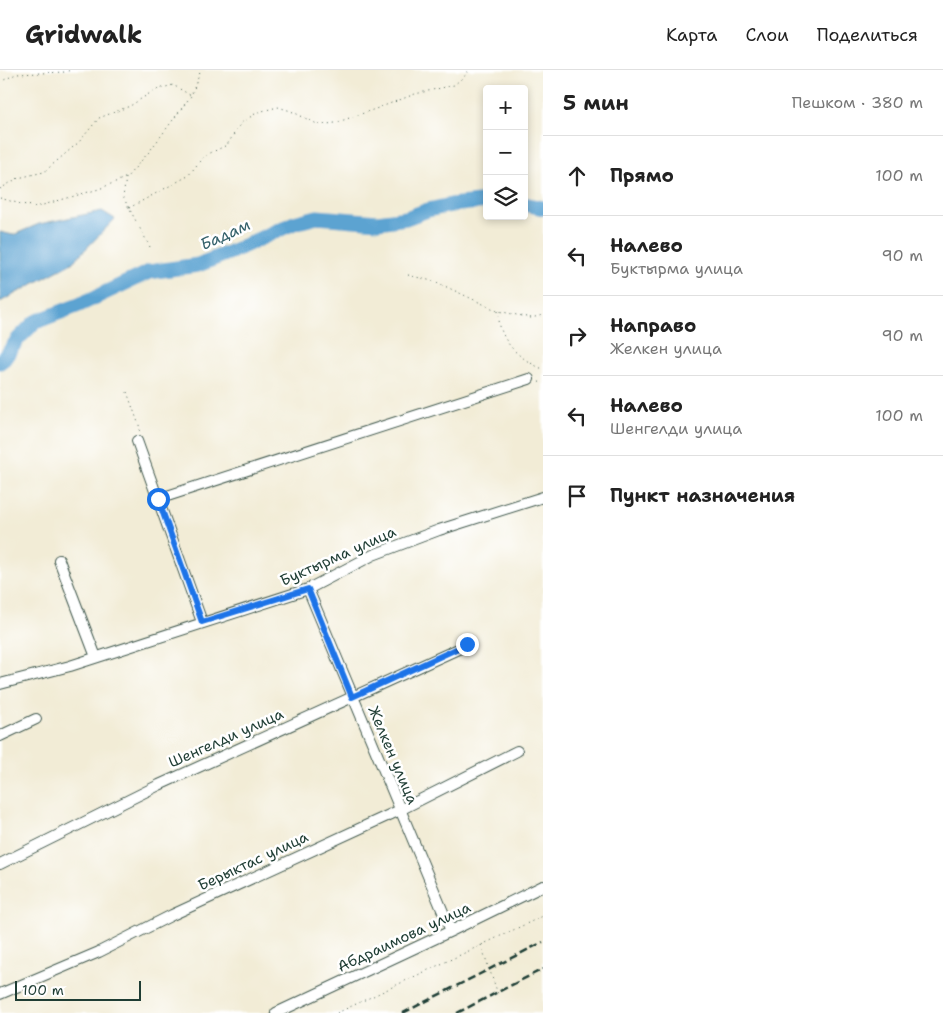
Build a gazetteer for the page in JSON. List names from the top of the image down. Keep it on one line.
{"streets":{"street":["Буктырма улица","Шенгелди улица","Желкен улица","Берыктас улица","Абдраимова улица"]},"crossings":[["Буктырма улица","Желкен улица"],["Шенгелди улица","Желкен улица"],["Желкен улица","Берыктас улица"],["Желкен улица","Абдраимова улица"]],"water":["Бадам"],"scale_bar":"100 m","page":{"header":"Gridwalk","nav":["Карта","Слои","Поделиться"],"heading":["5 мин","Пешком · 380 m"],"map_buttons":["+","−"],"list":[["Прямо","100 m"],["Налево","Буктырма улица","90 m"],["Направо","Желкен улица","90 m"],["Налево","Шенгелди улица","100 m"],"Пункт назначения"],"scale":"100 m"}}
